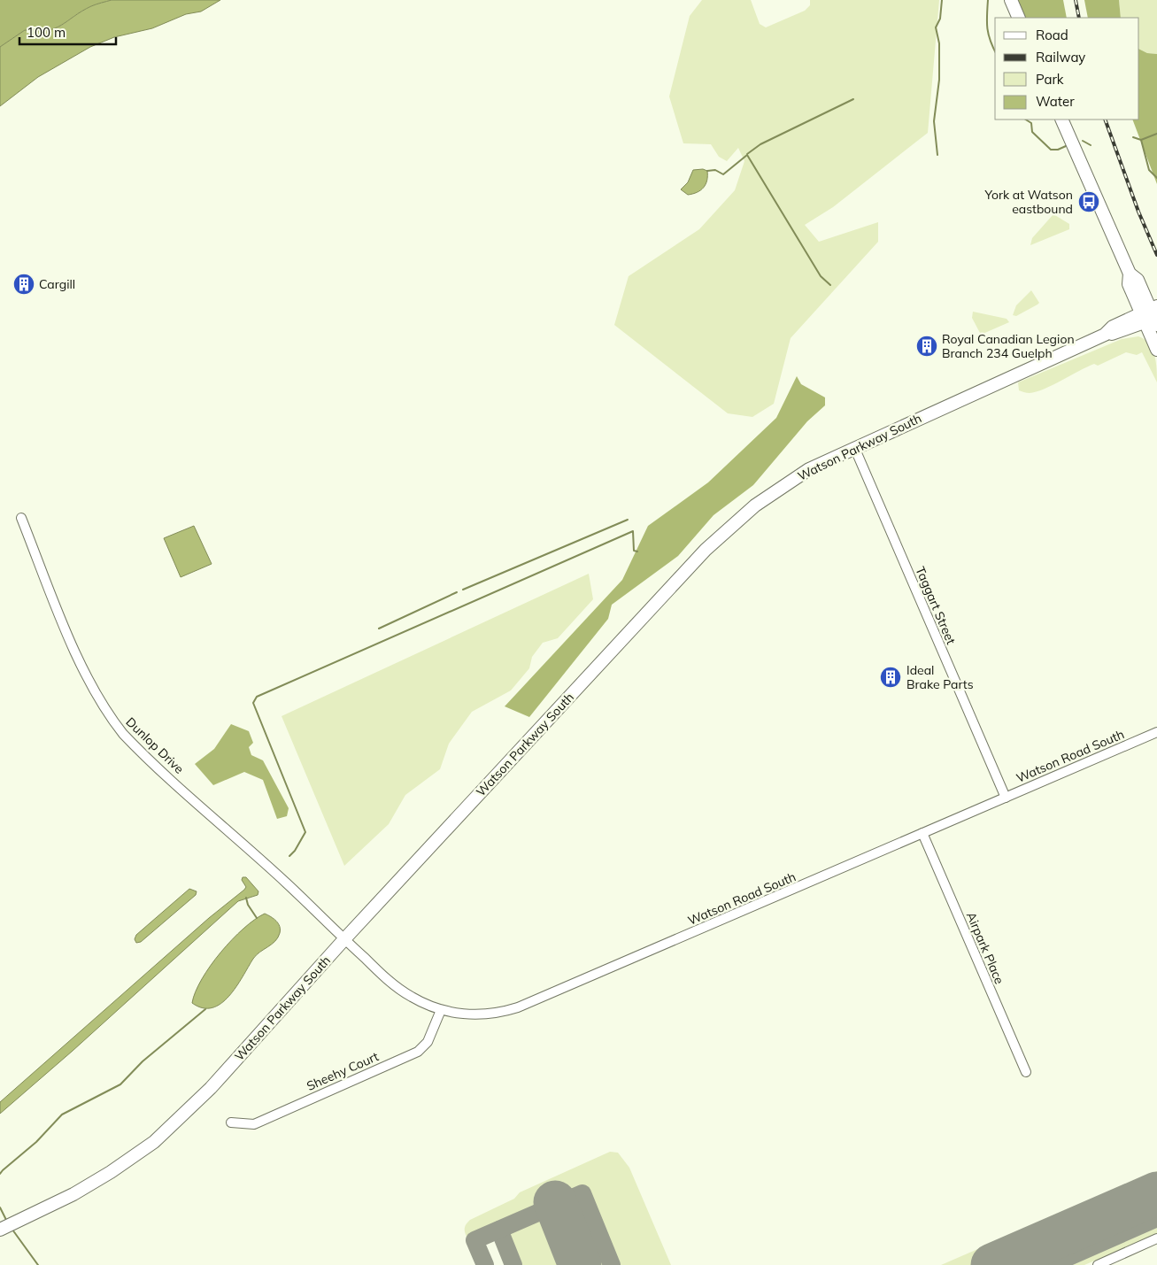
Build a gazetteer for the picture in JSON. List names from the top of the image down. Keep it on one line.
{"streets":{"main road":["Watson Parkway South"],"street":["Taggart Street","Dunlop Drive","Watson Road South","Airpark Place","Sheehy Court"]},"crossings":[["Watson Parkway South","Taggart Street"],["Watson Parkway South","Dunlop Drive"],["Watson Parkway South","Watson Road South"],["Taggart Street","Watson Road South"],["Dunlop Drive","Watson Road South"],["Watson Road South","Airpark Place"],["Watson Road South","Sheehy Court"]],"places":{"bus stop":["York at Watson eastbound"],"building":["Cargill","Royal Canadian Legion Branch 234 Guelph","Ideal Brake Parts"]},"legend":["Road","Railway","Park","Water"],"scale_bar":"100 m"}
